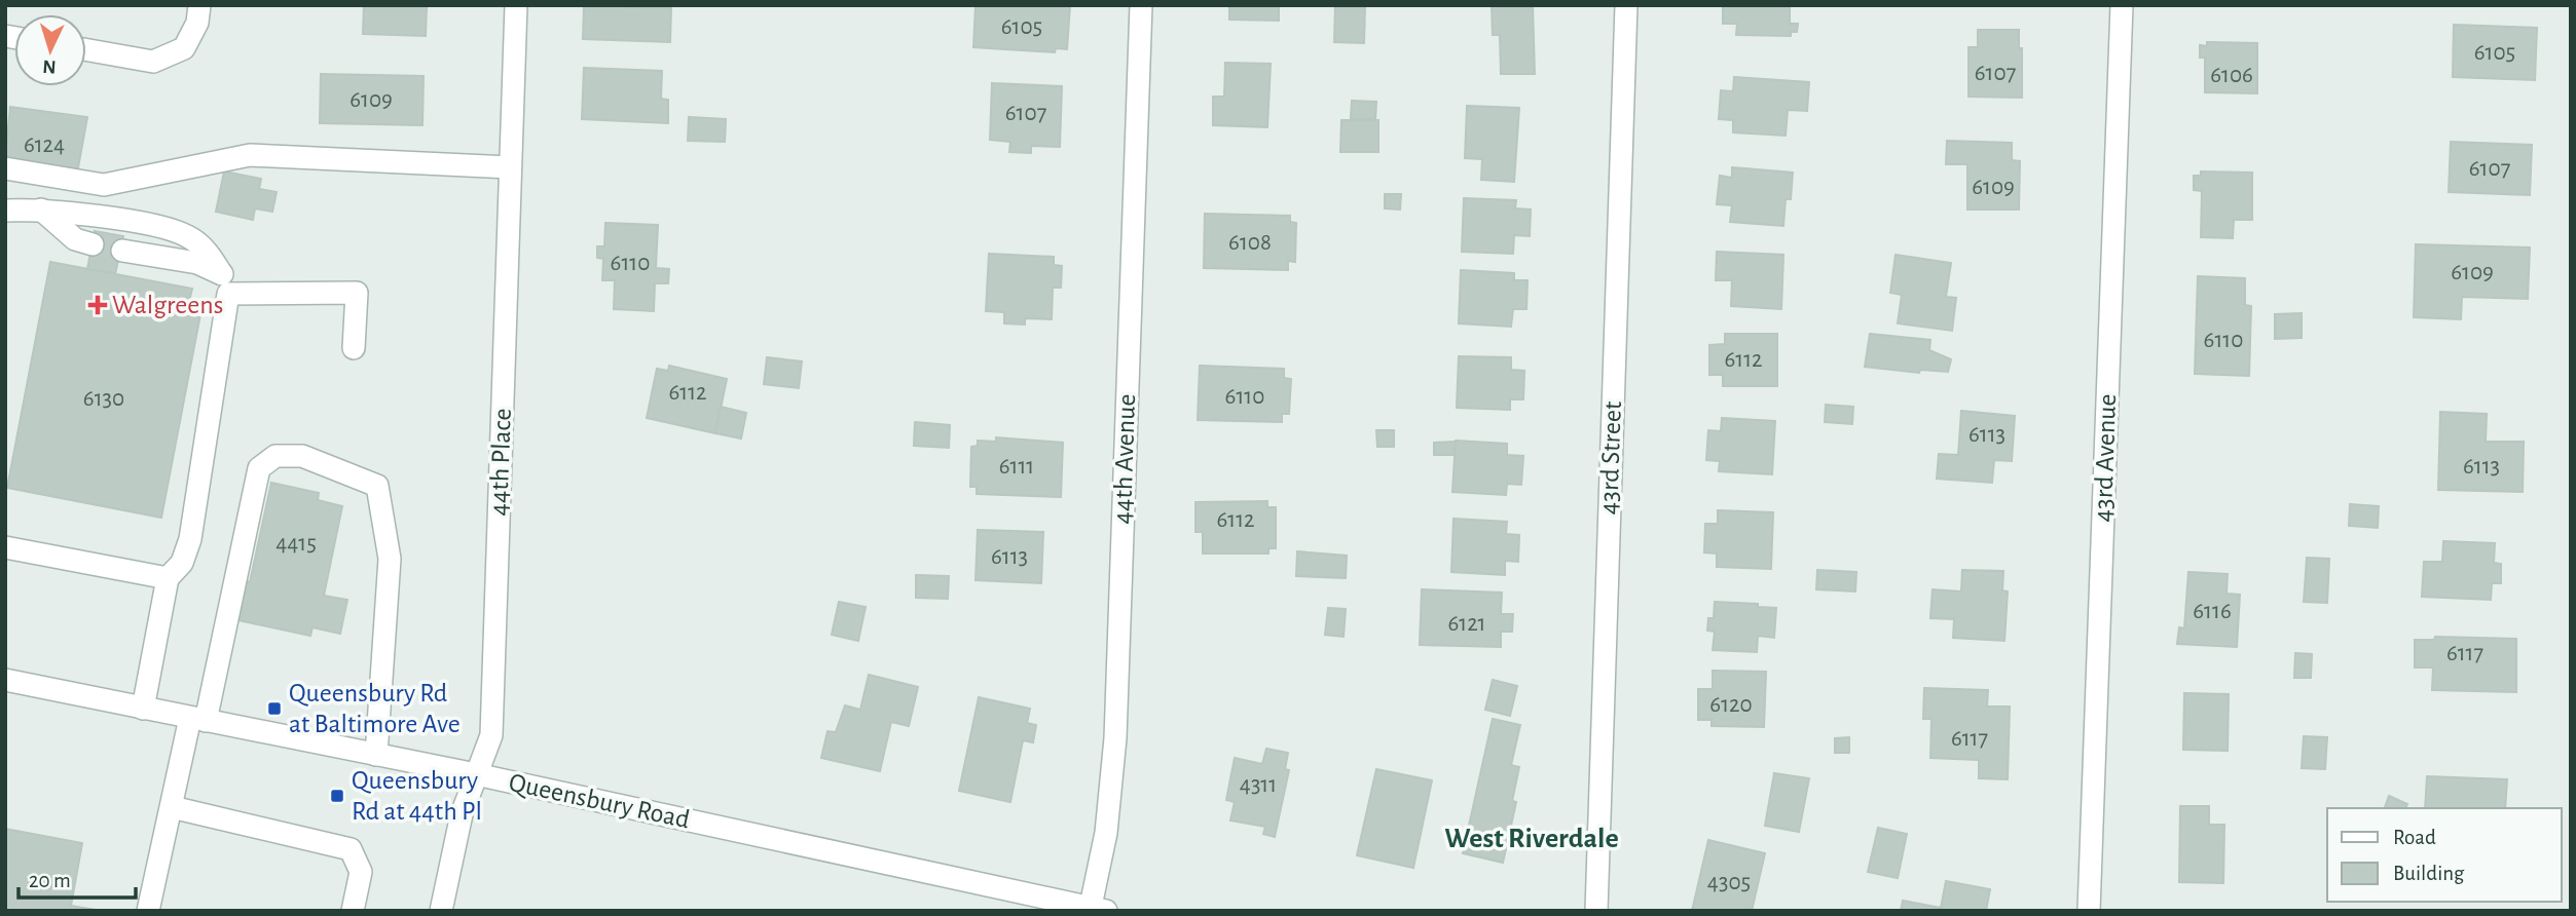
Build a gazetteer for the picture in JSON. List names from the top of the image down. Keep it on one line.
{"streets":{"street":["43rd Street","43rd Avenue","44th Avenue","44th Place","Queensbury Road"]},"crossings":[["44th Avenue","Queensbury Road"],["44th Place","Queensbury Road"]],"districts":["West Riverdale"],"places":{"health":["Walgreens"],"transit":["Queensbury Rd at Baltimore Ave","Queensbury Rd at 44th Pl"]},"house_numbers":["6105","6105","6107","6106","6109","6107","6124","6107","6109","6108","6110","6109","6110","6112","6112","6110","6130","6113","6111","6113","6112","4415","6113","6116","6121","6117","6120","6117","4311","4305"],"legend":["Road","Building"],"scale_bar":"20 m","north":"bottom"}
